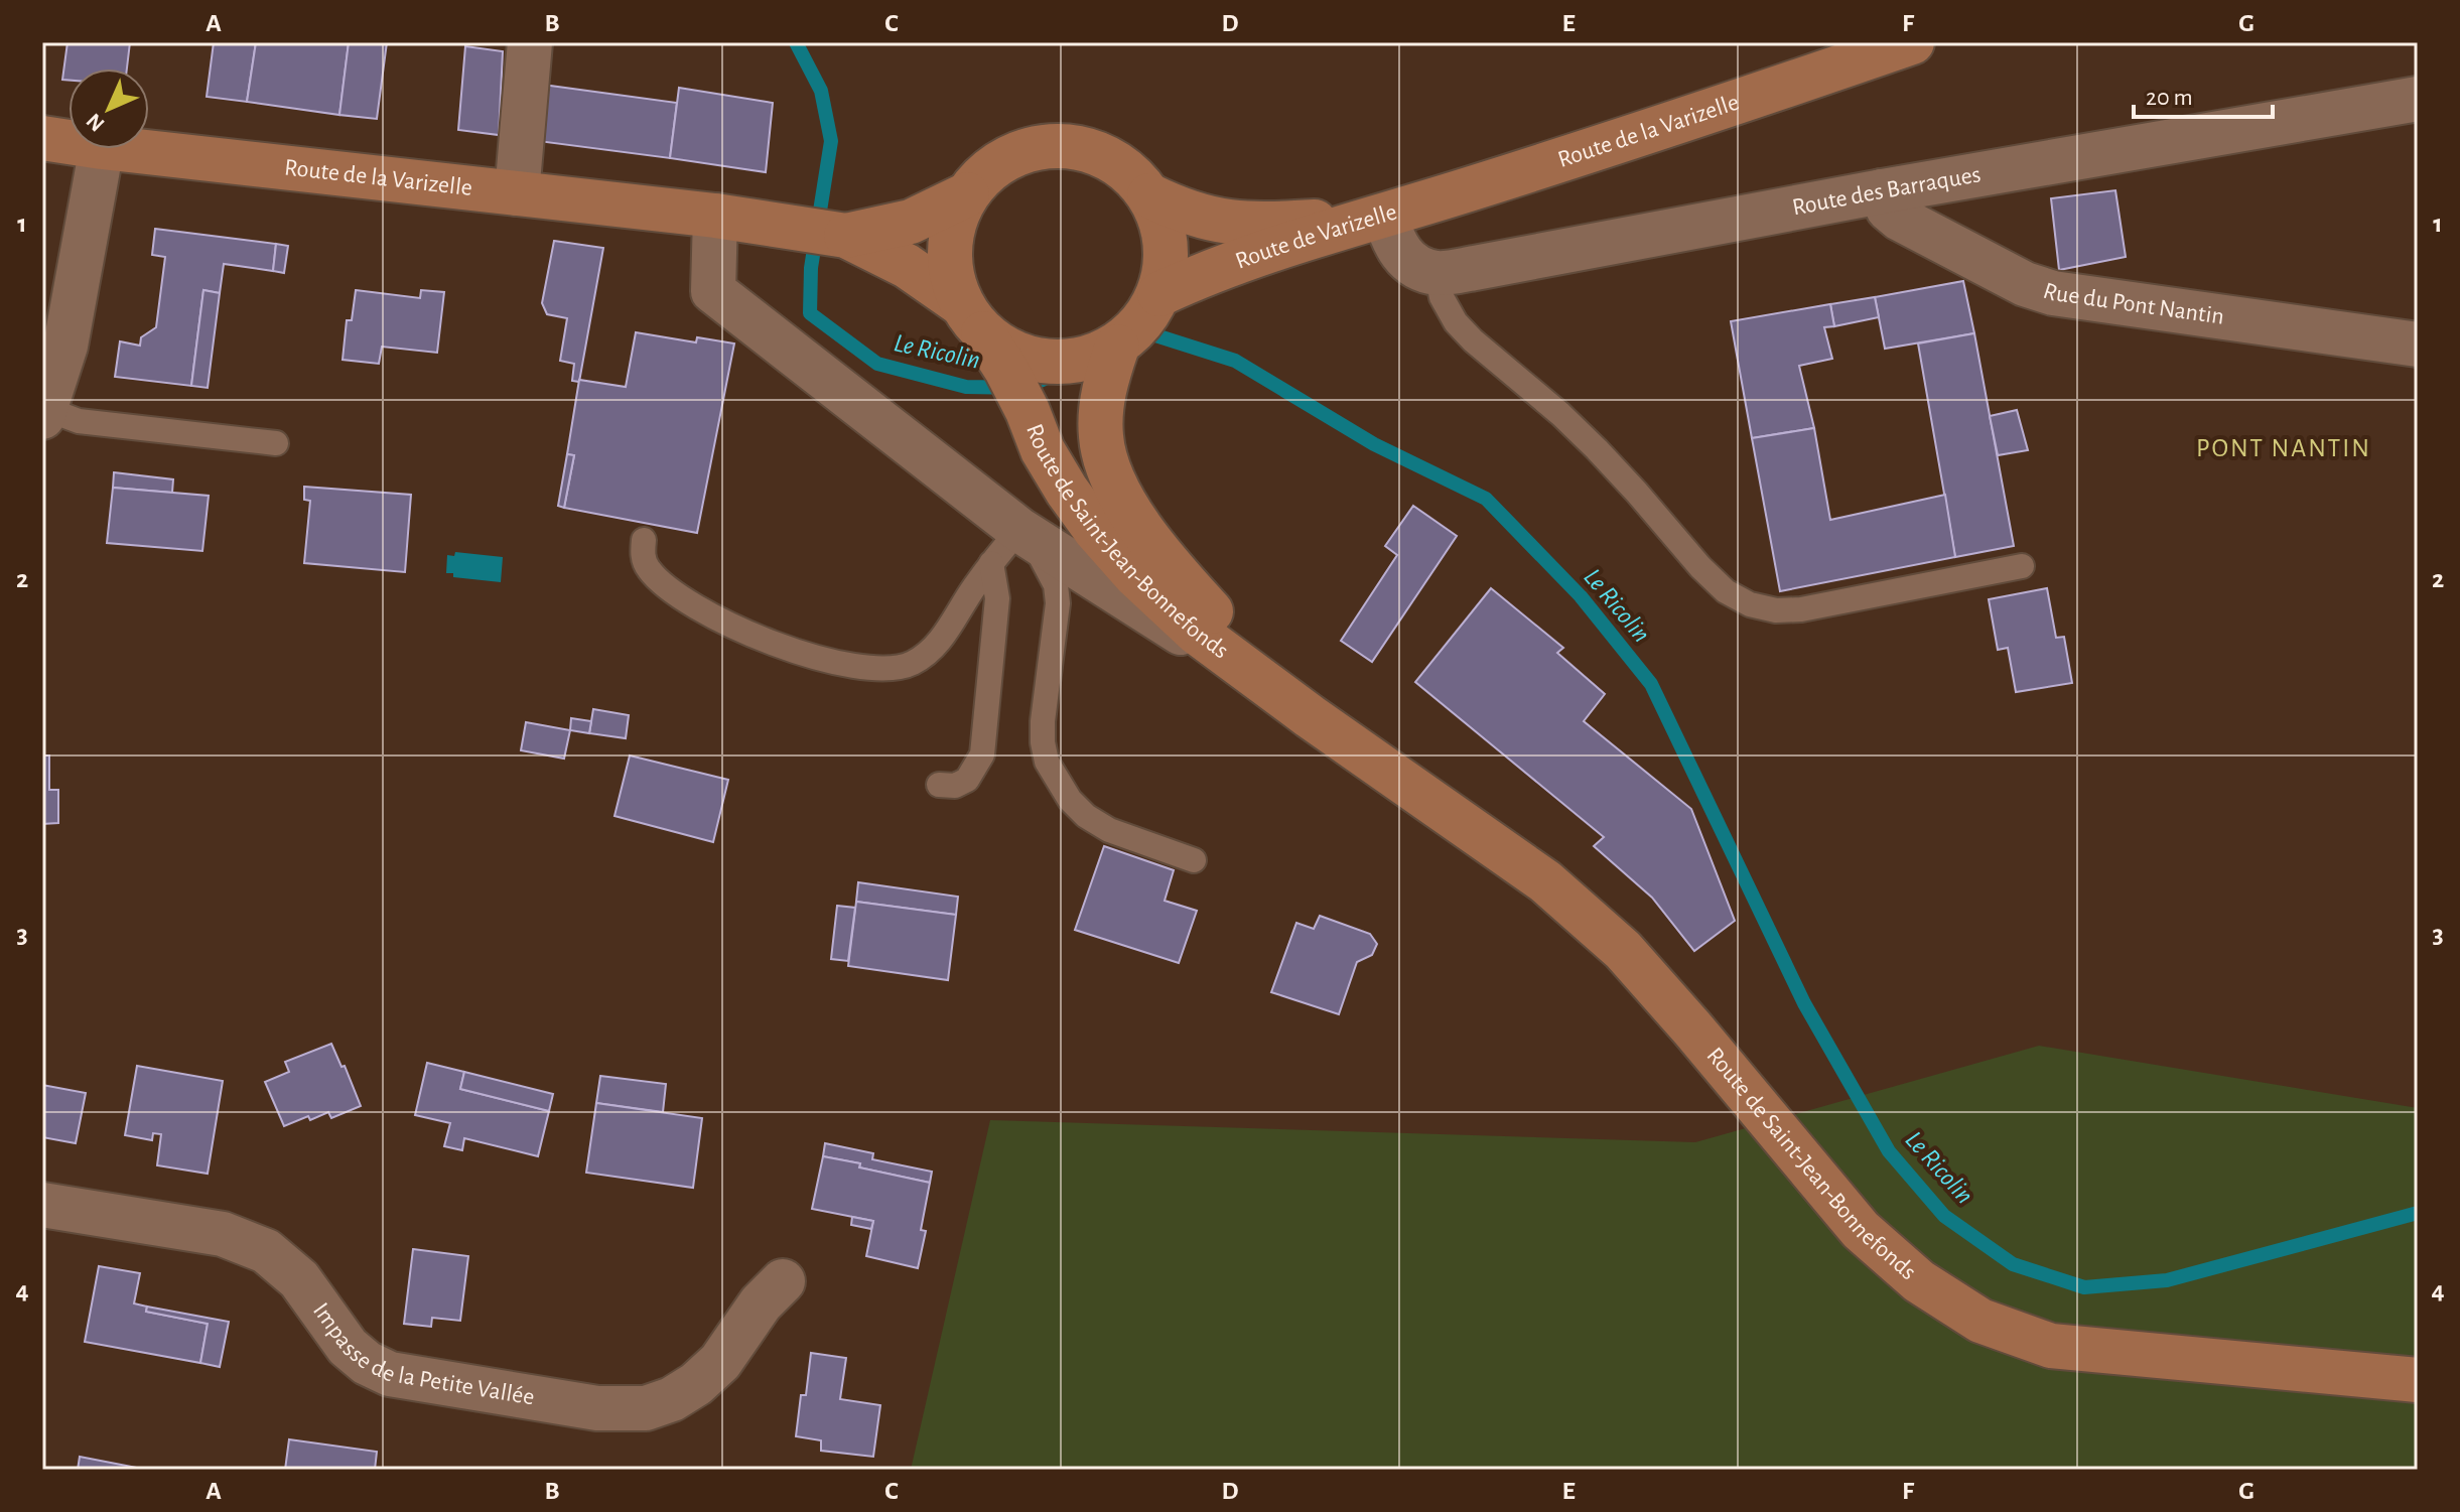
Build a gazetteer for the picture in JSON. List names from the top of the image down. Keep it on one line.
{"streets":{"main road":["Route de la Varizelle","Route de Varizelle","Route de Saint-Jean-Bonnefonds"],"street":["Route des Barraques","Rue du Pont Nantin","Impasse de la Petite Vallée"]},"crossings":[["Route de la Varizelle","Route de Varizelle"],["Route des Barraques","Rue du Pont Nantin"],["Route de Varizelle","Route de Saint-Jean-Bonnefonds"]],"districts":["PONT NANTIN"],"water":["Le Ricolin"],"scale_bar":"20 m","north":"bottom left","grid":{"columns":["A","B","C","D","E","F","G"],"rows":["1","2","3","4"]}}
